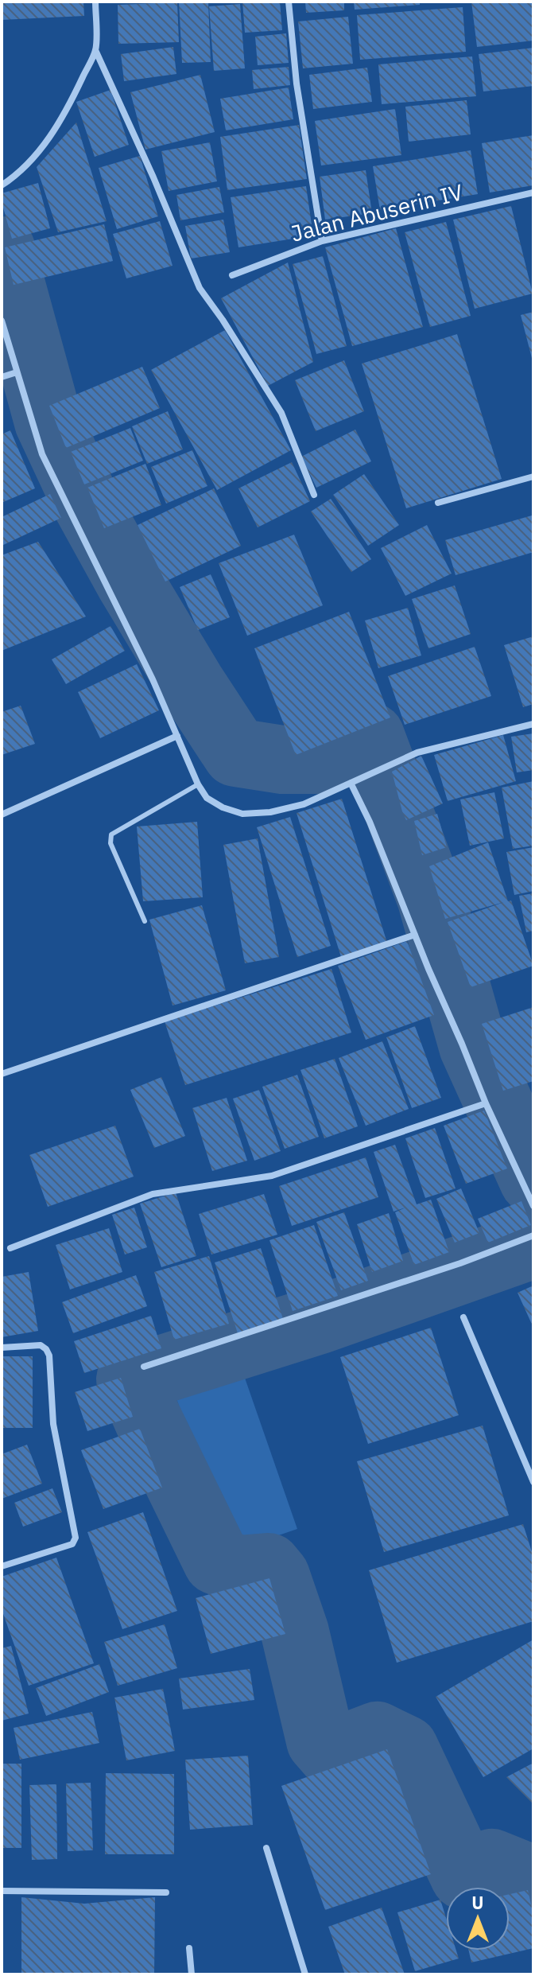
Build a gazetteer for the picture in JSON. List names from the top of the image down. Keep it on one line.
{"streets":{"street":["Jalan Abuserin IV"]},"north":"top"}
